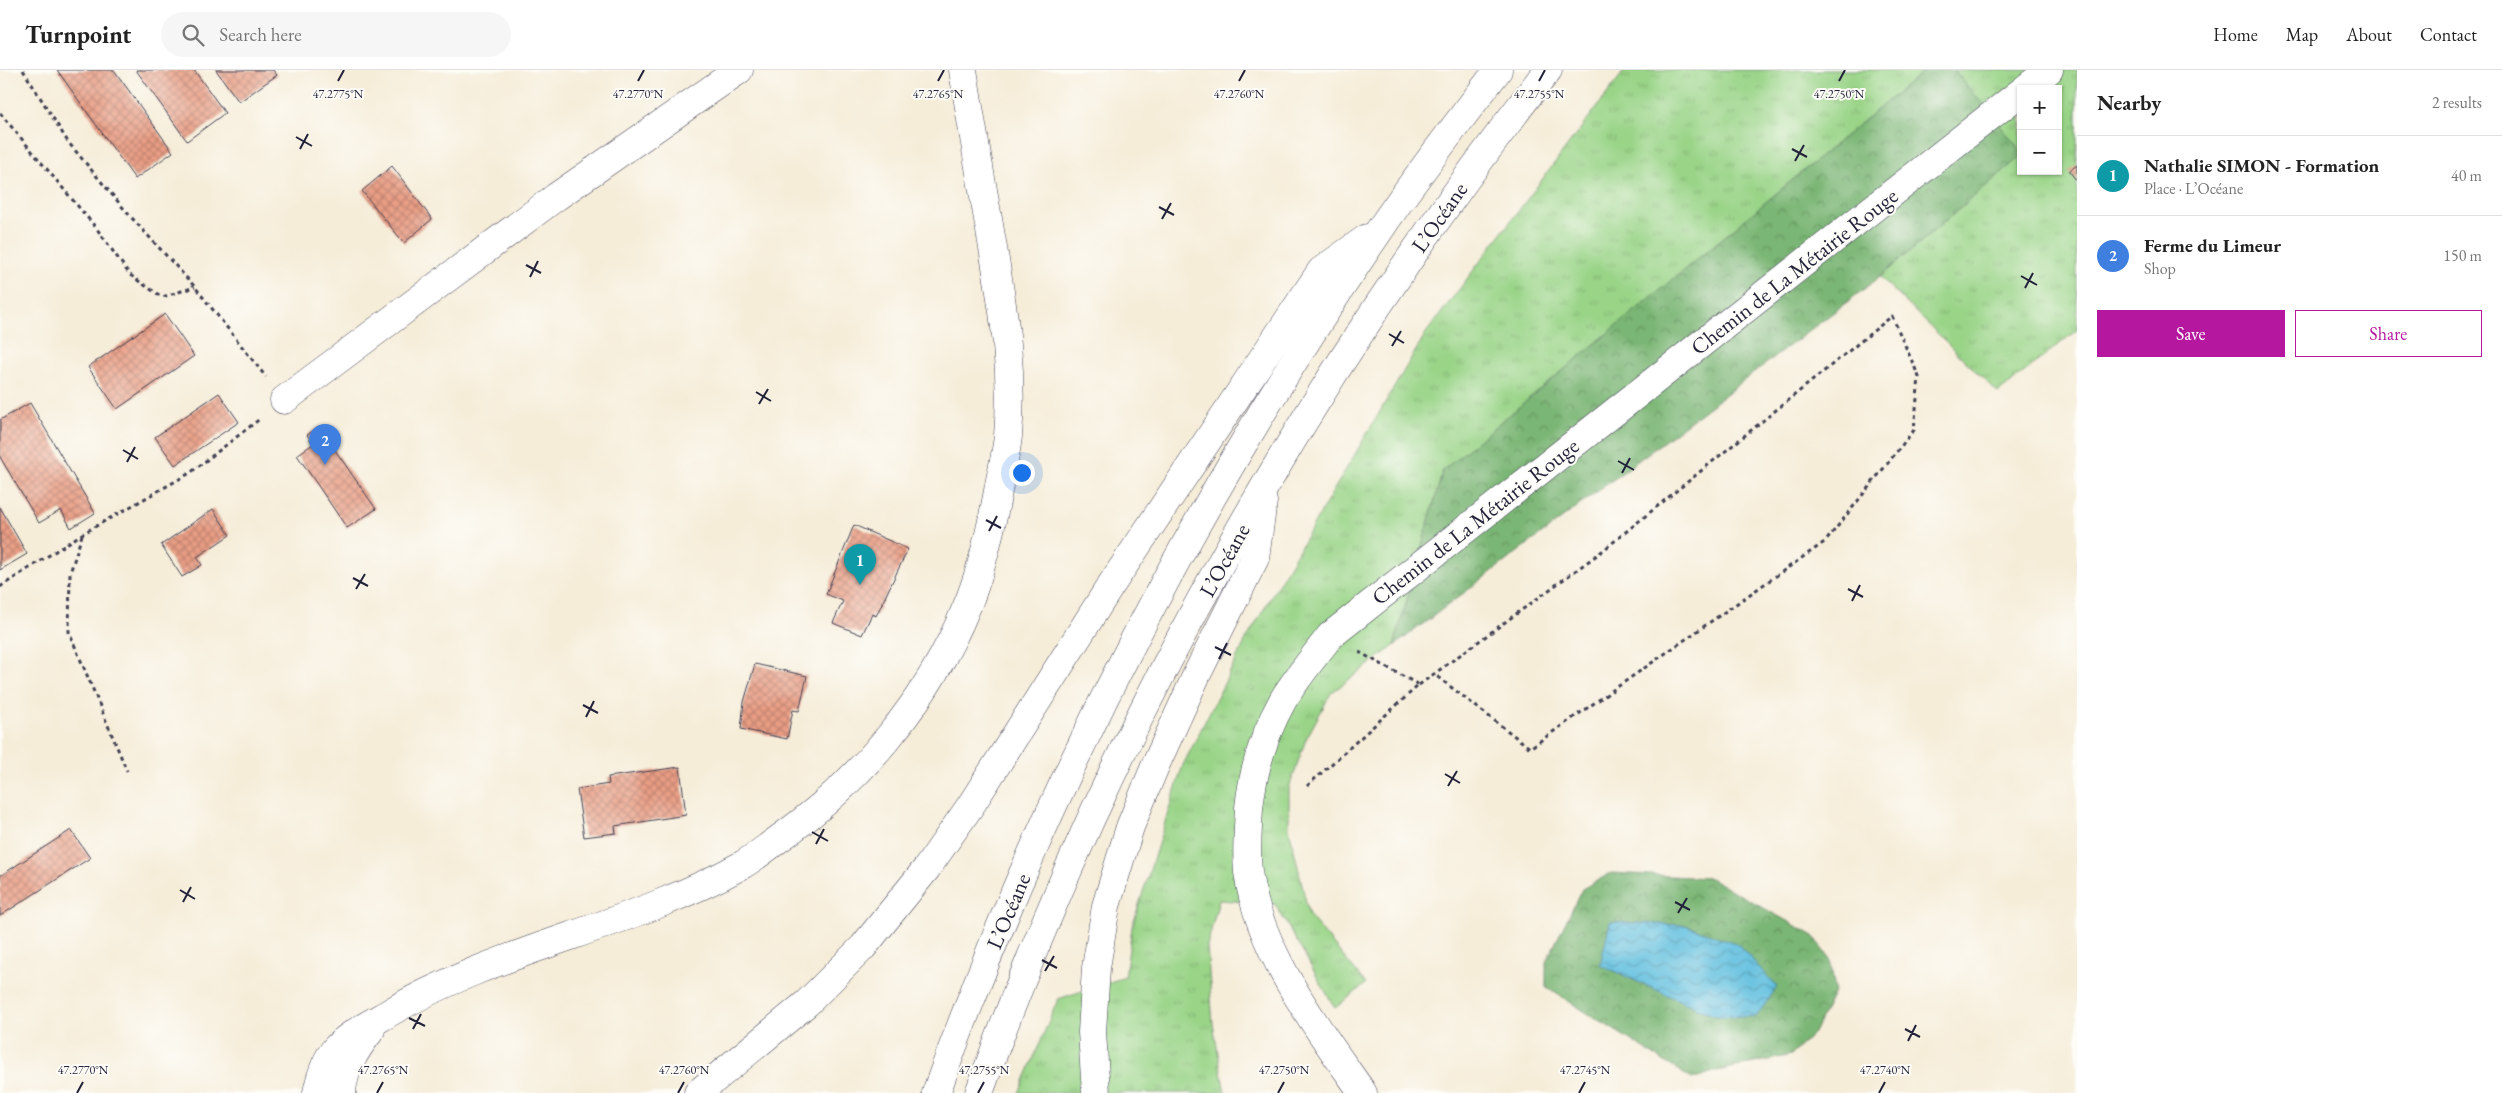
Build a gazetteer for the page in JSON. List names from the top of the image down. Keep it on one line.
{"streets":{"main road":["L’Océane","Chemin de La Métairie Rouge"]},"page":{"header":"Turnpoint","search":"Search here","nav":["Home","Map","About","Contact"],"heading":["Nearby","2 results"],"map_buttons":["+","−"],"list":[{"mark":"1","name":"Nathalie SIMON - Formation","note":"Place · L’Océane","value":"40 m"},{"mark":"2","name":"Ferme du Limeur","note":"Shop","value":"150 m"}],"buttons":["Save","Share"],"pins":["2","1"]},"coordinates":["47.2775°N","47.2770°N","47.2765°N","47.2760°N","47.2755°N","47.2750°N","47.2745°N","47.2740°N"]}
